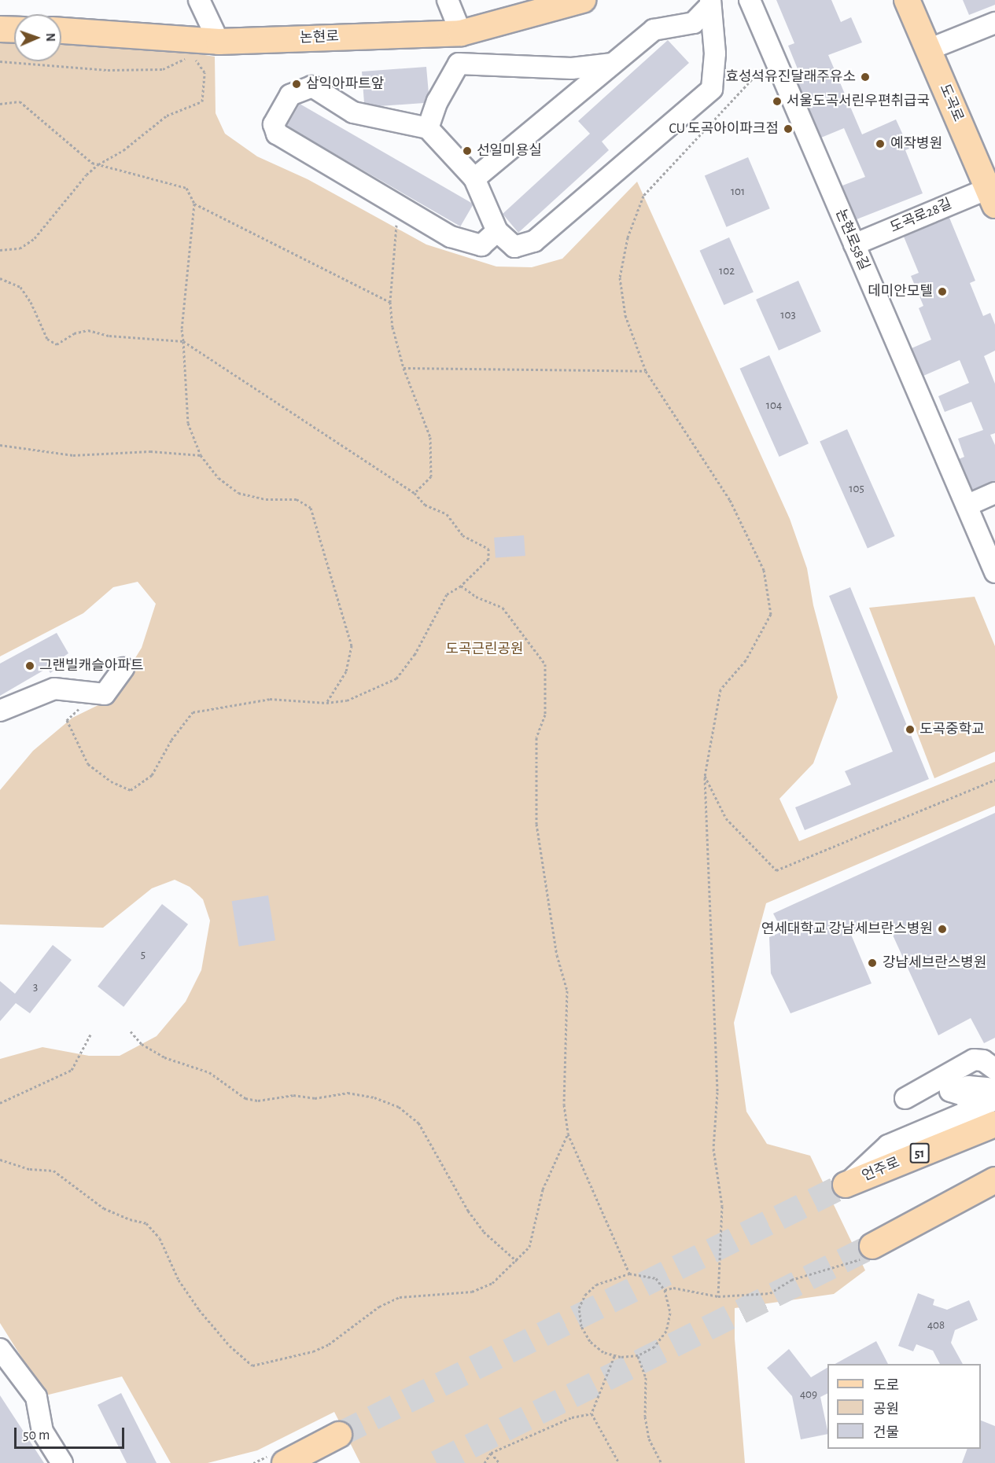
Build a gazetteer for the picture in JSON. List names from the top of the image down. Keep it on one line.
{"streets":{"main road":["논현로","도곡로","51","언주로"],"street":["도곡로28길","논현로58길"]},"crossings":[["도곡로","도곡로28길"],["도곡로28길","논현로58길"]],"parks":["도곡근린공원"],"places":["효성석유진달래주유소","삼익아파트앞","서울도곡서린우편취급국","CU 도곡아이파크점","예작병원","선일미용실","데미안모텔","그랜빌캐슬아파트","도곡중학교","연세대학교 강남세브란스병원","강남세브란스병원"],"house_numbers":["101","102","103","104","105","5","3","408","409"],"legend":["도로","공원","건물"],"scale_bar":"50 m","north":"right"}
